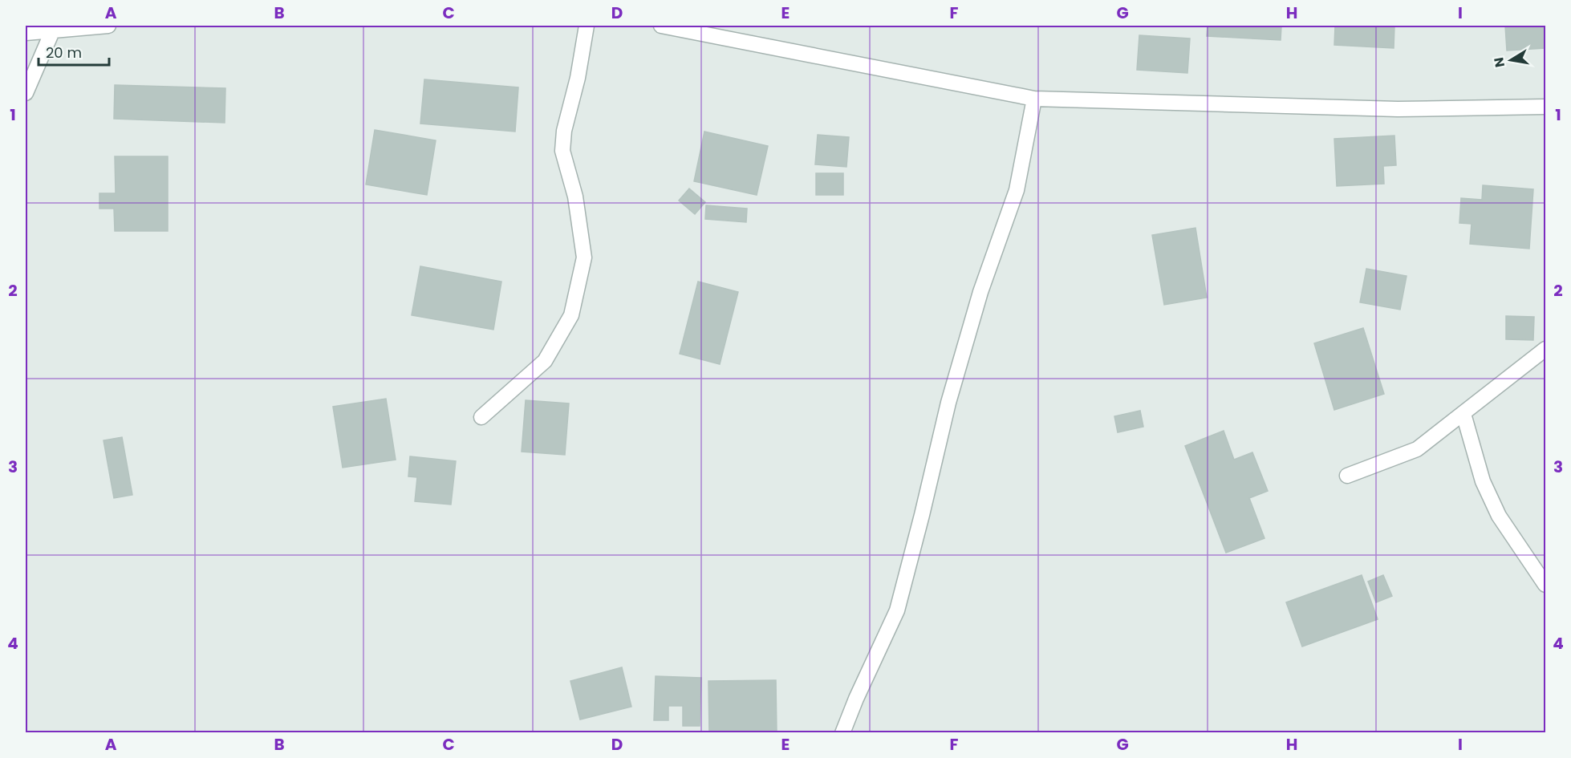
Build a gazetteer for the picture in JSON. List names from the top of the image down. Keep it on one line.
{"scale_bar":"20 m","north":"left","grid":{"columns":["A","B","C","D","E","F","G","H","I"],"rows":["1","2","3","4"]}}
